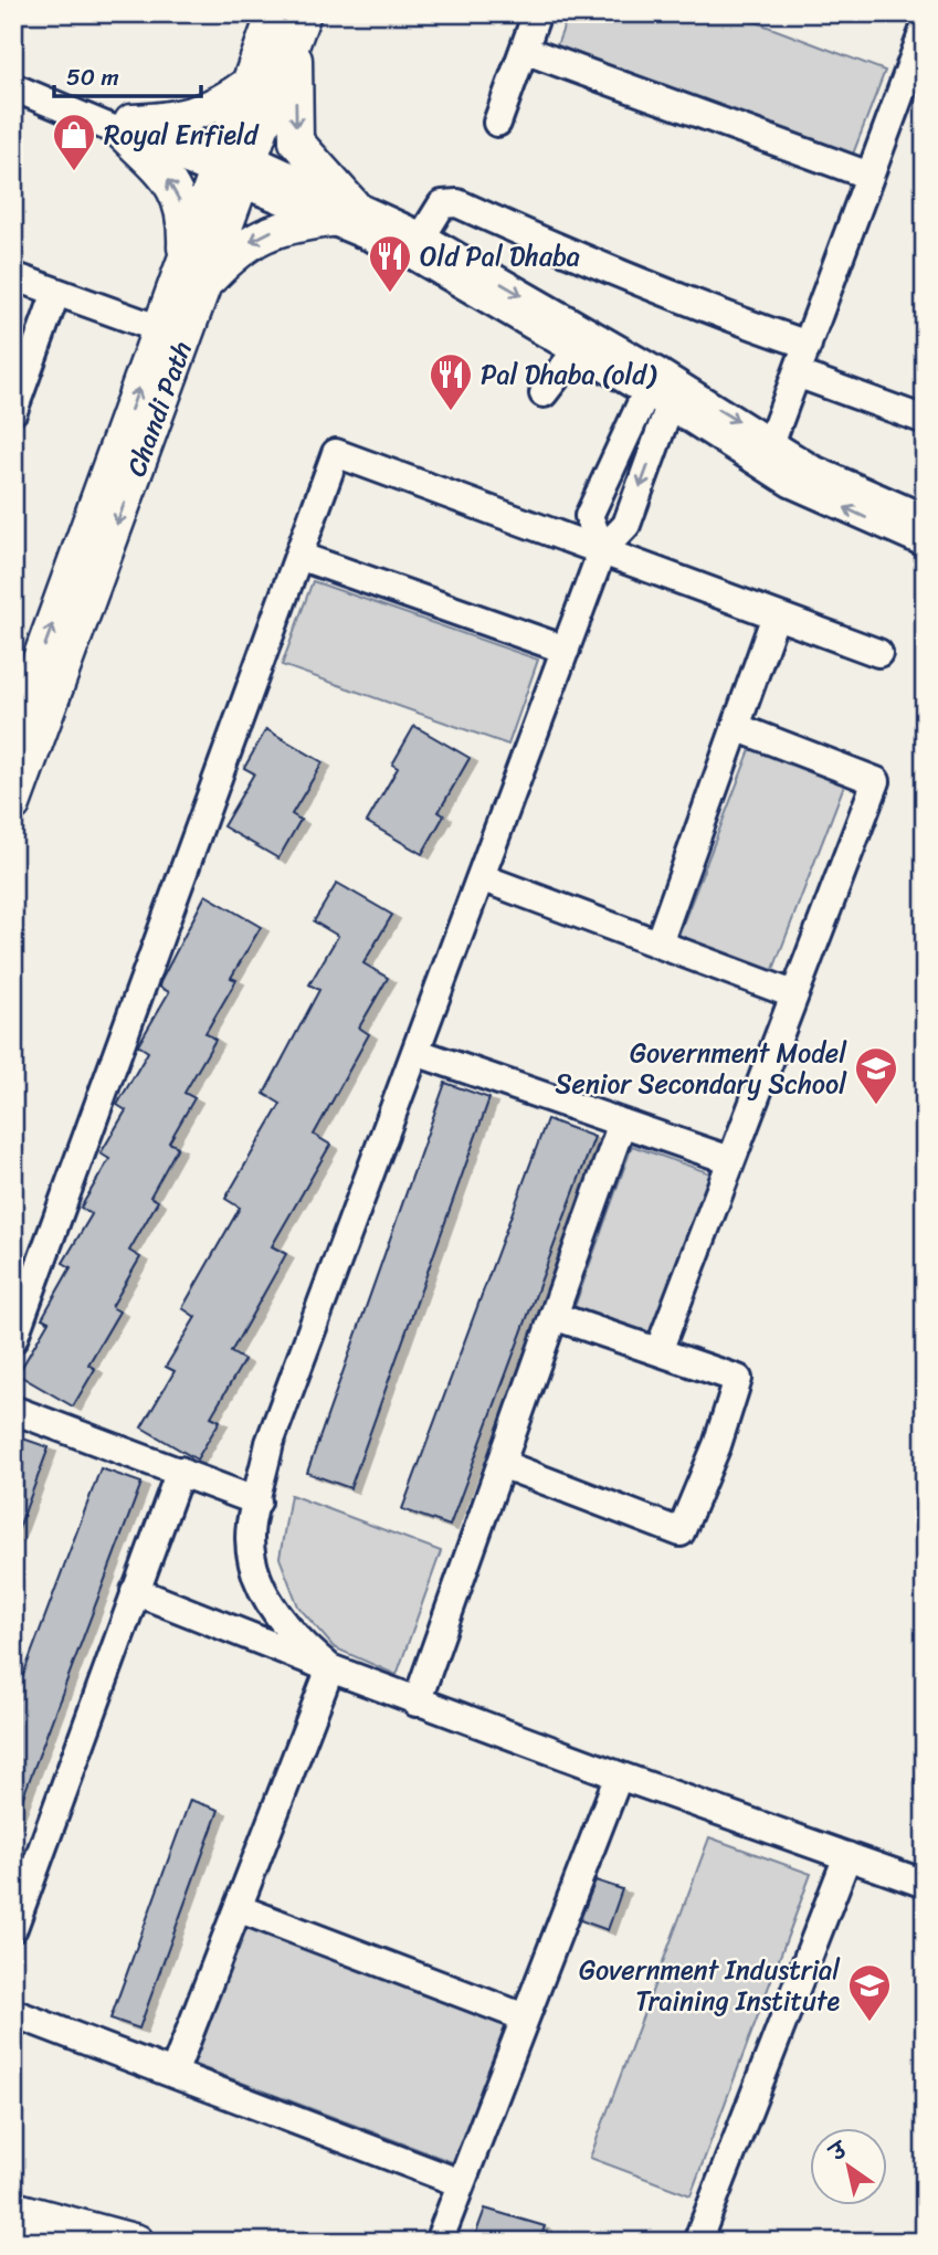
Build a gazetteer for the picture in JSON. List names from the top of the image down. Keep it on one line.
{"streets":{"main road":["Chandi Path"]},"places":{"shop":["Royal Enfield"],"restaurant":["Old Pal Dhaba","Pal Dhaba (old)"],"school or university":["Government Model Senior Secondary School","Government Industrial Training Institute"]},"scale_bar":"50 m","north":"top left"}
